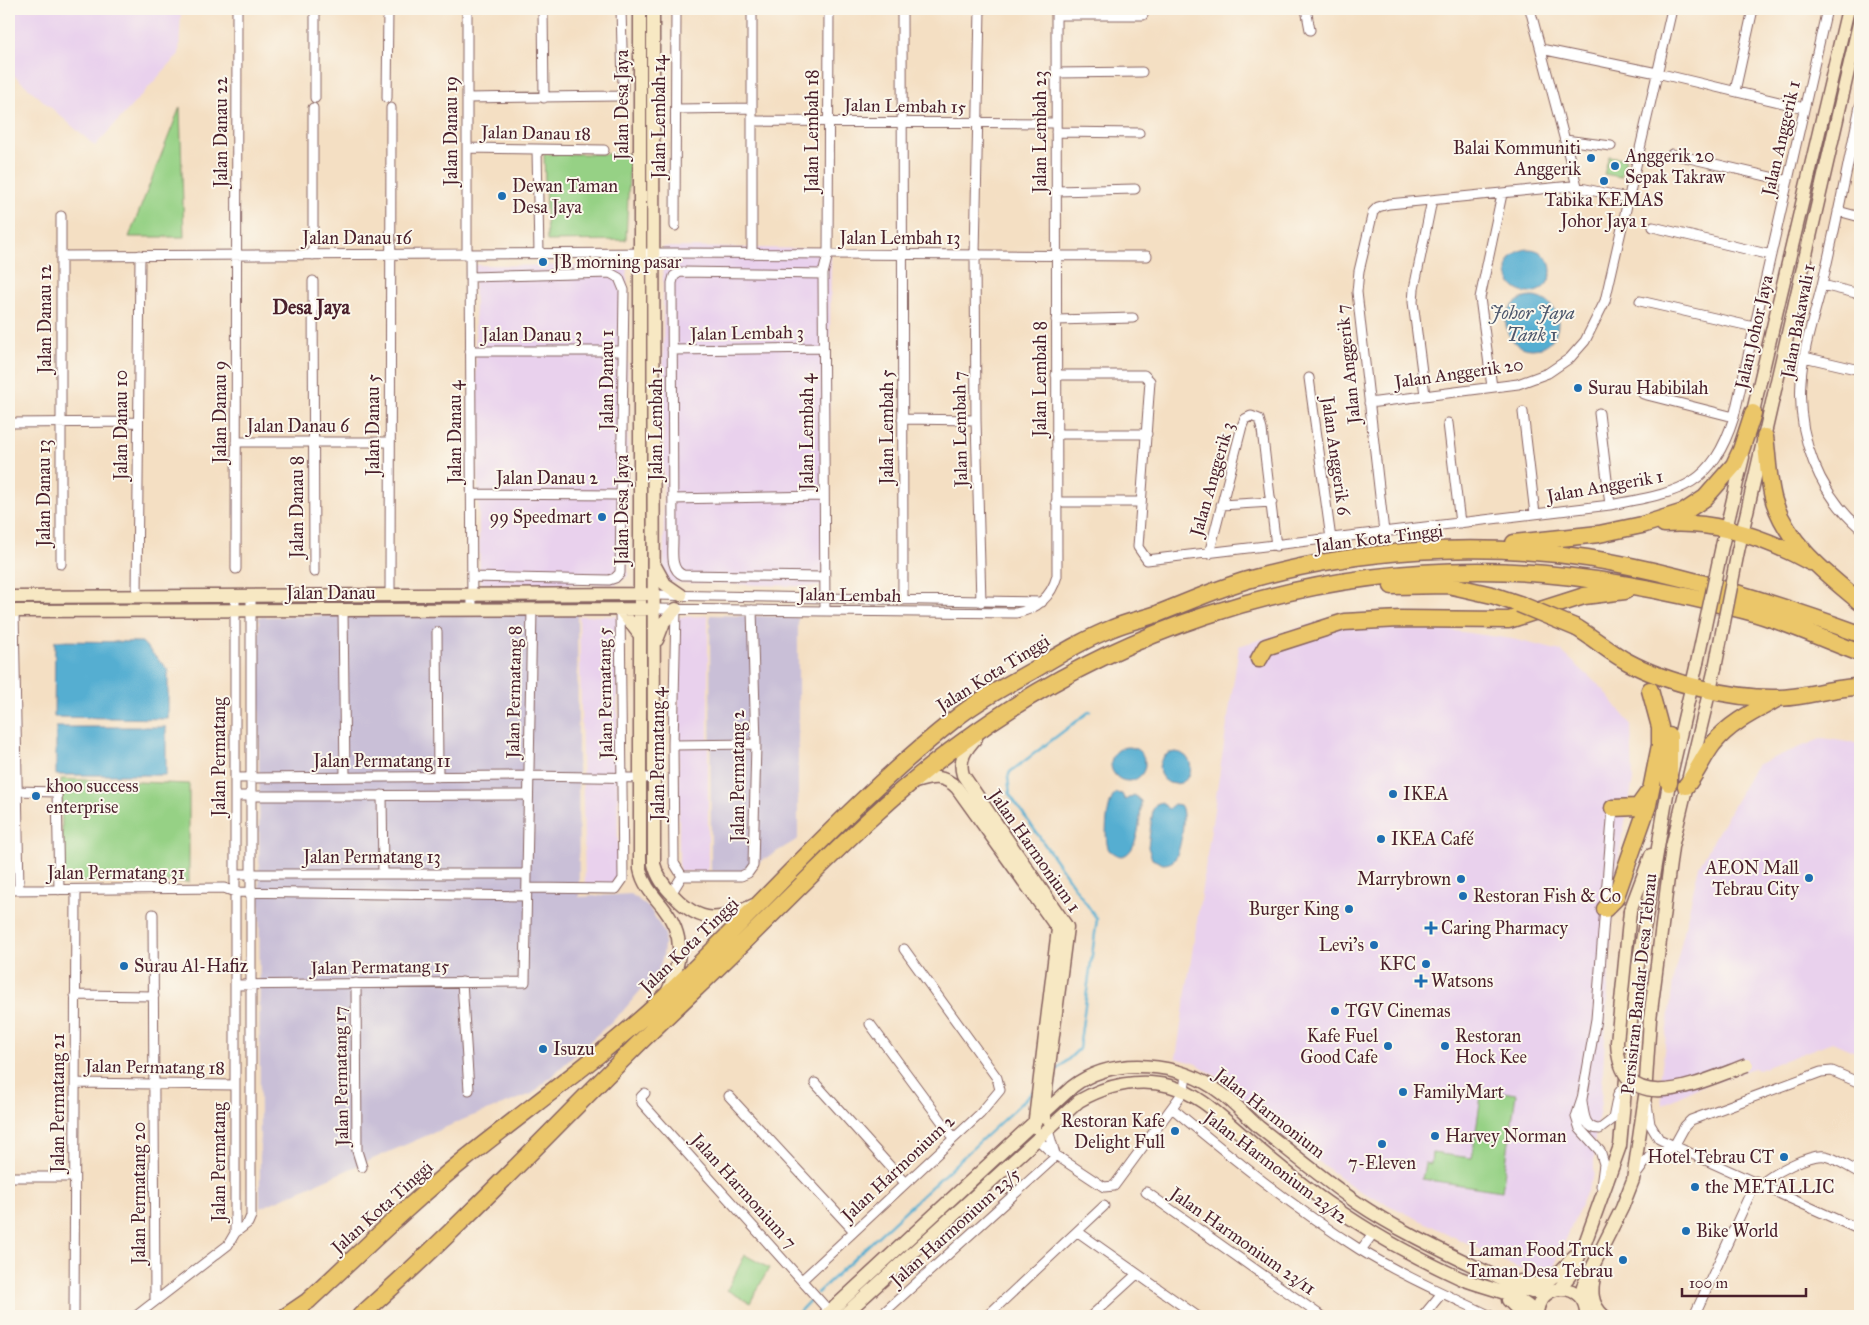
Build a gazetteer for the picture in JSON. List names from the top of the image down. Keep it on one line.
{"streets":{"highway":["Jalan Kota Tinggi"],"main road":["Jalan Desa Jaya","Jalan Johor Jaya","Jalan Danau","Jalan Harmonium 1","Persisiran Bandar Desa Tebrau","Jalan Harmonium"],"street":["Jalan Lembah 15","Jalan Lembah 14","Jalan Danau 19","Jalan Lembah 18","Jalan Danau 22","Jalan Lembah 23","Jalan Danau 18","Jalan Anggerik 1","Jalan Danau 16","Jalan Lembah 13","Jalan Danau 12","Jalan Bakawali 1","Jalan Lembah 3","Jalan Danau 3","Jalan Anggerik 7","Jalan Anggerik 20","Jalan Lembah 8","Jalan Danau 1","Jalan Danau 9","Jalan Lembah 1","Jalan Danau 10","Jalan Danau 5","Jalan Danau 6","Jalan Lembah 5","Jalan Lembah 7","Jalan Danau 4","Jalan Lembah 4","Jalan Anggerik 6","Jalan Danau 2","Jalan Anggerik 3","Jalan Danau 13","Jalan Danau 8","Jalan Lembah","Jalan Permatang 8","Jalan Permatang 5","Jalan Permatang 4","Jalan Permatang","Jalan Permatang 11","Jalan Permatang 2","Jalan Permatang 13","Jalan Permatang 31","Jalan Permatang 15","Jalan Permatang 18","Jalan Permatang 17","Jalan Permatang 21","Jalan Harmonium 23/12","Jalan Harmonium 2","Jalan Harmonium 7","Jalan Permatang 20","Jalan Harmonium 23/5","Jalan Harmonium 23/11"]},"crossings":[["Jalan Desa Jaya","Jalan Danau 16"],["Jalan Desa Jaya","Jalan Lembah 13"],["Jalan Desa Jaya","Jalan Kota Tinggi"],["Jalan Desa Jaya","Jalan Danau"],["Jalan Desa Jaya","Jalan Lembah"],["Jalan Desa Jaya","Jalan Permatang 11"],["Jalan Lembah 15","Jalan Lembah 18"],["Jalan Lembah 15","Jalan Lembah 23"],["Jalan Lembah 15","Jalan Lembah 7"],["Jalan Danau 19","Jalan Danau 18"],["Jalan Danau 19","Jalan Danau 16"],["Jalan Danau 19","Jalan Danau 4"],["Jalan Lembah 18","Jalan Lembah 13"],["Jalan Lembah 18","Jalan Lembah 4"],["Jalan Danau 22","Jalan Danau 16"],["Jalan Danau 22","Jalan Danau 9"],["Jalan Lembah 23","Jalan Lembah 13"],["Jalan Lembah 23","Jalan Lembah 8"],["Jalan Anggerik 1","Jalan Anggerik 7"],["Jalan Anggerik 1","Jalan Anggerik 6"],["Jalan Anggerik 1","Jalan Anggerik 3"],["Jalan Danau 16","Jalan Lembah 13"],["Jalan Danau 16","Jalan Danau 12"],["Jalan Danau 16","Jalan Danau 9"],["Jalan Danau 16","Jalan Danau 10"],["Jalan Danau 16","Jalan Danau 5"],["Jalan Danau 16","Jalan Danau 4"],["Jalan Lembah 13","Jalan Lembah 8"],["Jalan Lembah 13","Jalan Lembah 5"],["Jalan Lembah 13","Jalan Lembah 7"],["Jalan Lembah 13","Jalan Lembah 4"],["Jalan Danau 12","Jalan Danau 13"],["Jalan Johor Jaya","Persisiran Bandar Desa Tebrau"],["Jalan Lembah 3","Jalan Lembah 1"],["Jalan Lembah 3","Jalan Lembah 4"],["Jalan Danau 3","Jalan Danau 1"],["Jalan Danau 3","Jalan Danau 4"],["Jalan Anggerik 7","Jalan Anggerik 20"],["Jalan Danau 1","Jalan Danau 4"],["Jalan Danau 1","Jalan Danau 2"],["Jalan Danau 9","Jalan Danau 6"],["Jalan Lembah 1","Jalan Lembah 4"],["Jalan Danau 10","Jalan Danau"],["Jalan Danau 5","Jalan Danau 6"],["Jalan Danau 5","Jalan Danau"],["Jalan Danau 6","Jalan Danau 8"],["Jalan Lembah 5","Jalan Lembah"],["Jalan Lembah 7","Jalan Lembah"],["Jalan Danau 4","Jalan Danau 2"],["Jalan Danau 4","Jalan Danau"],["Jalan Lembah 4","Jalan Lembah"],["Jalan Kota Tinggi","Jalan Harmonium 1"],["Jalan Danau","Jalan Lembah"],["Jalan Danau","Jalan Permatang 8"],["Jalan Danau","Jalan Permatang 5"],["Jalan Danau","Jalan Permatang"],["Jalan Lembah","Jalan Permatang 4"],["Jalan Lembah","Jalan Permatang 2"],["Jalan Permatang 8","Jalan Permatang 11"],["Jalan Permatang 8","Jalan Permatang 13"],["Jalan Permatang 8","Jalan Permatang 31"],["Jalan Permatang 8","Jalan Permatang 15"],["Jalan Permatang 5","Jalan Permatang 11"],["Jalan Permatang 5","Jalan Permatang 31"],["Jalan Permatang 4","Jalan Permatang 2"],["Jalan Permatang","Jalan Permatang 11"],["Jalan Permatang","Jalan Permatang 13"],["Jalan Permatang","Jalan Permatang 31"],["Jalan Permatang","Jalan Permatang 15"],["Jalan Permatang","Jalan Permatang 18"],["Jalan Harmonium 1","Jalan Harmonium"],["Jalan Permatang 31","Jalan Permatang 21"],["Jalan Permatang 15","Jalan Permatang 17"],["Persisiran Bandar Desa Tebrau","Jalan Harmonium"],["Jalan Permatang 18","Jalan Permatang 21"],["Jalan Permatang 18","Jalan Permatang 20"],["Jalan Harmonium","Jalan Harmonium 7"],["Jalan Harmonium 2","Jalan Harmonium 7"]],"districts":["Desa Jaya"],"water":["Johor Jaya Tank 1"],"places":{"other":["Balai Kommuniti Anggerik","Anggerik 20 Sepak Takraw","Tabika KEMAS Johor Jaya 1","Dewan Taman Desa Jaya","JB morning pasar","Surau Habibilah","99 Speedmart","IKEA","khoo success enterprise","IKEA Café","AEON Mall Tebrau City","Marrybrown","Restoran Fish & Co","Burger King","Levi's","KFC","Surau Al-Hafiz","TGV Cinemas","Kafe Fuel Good Cafe","Restoran Hock Kee","Isuzu","FamilyMart","Restoran Kafe Delight Full","Harvey Norman","7-Eleven","Hotel Tebrau CT","the METALLIC","Bike World","Laman Food Truck Taman Desa Tebrau"],"health":["Caring Pharmacy","Watsons"]},"scale_bar":"100 m"}
